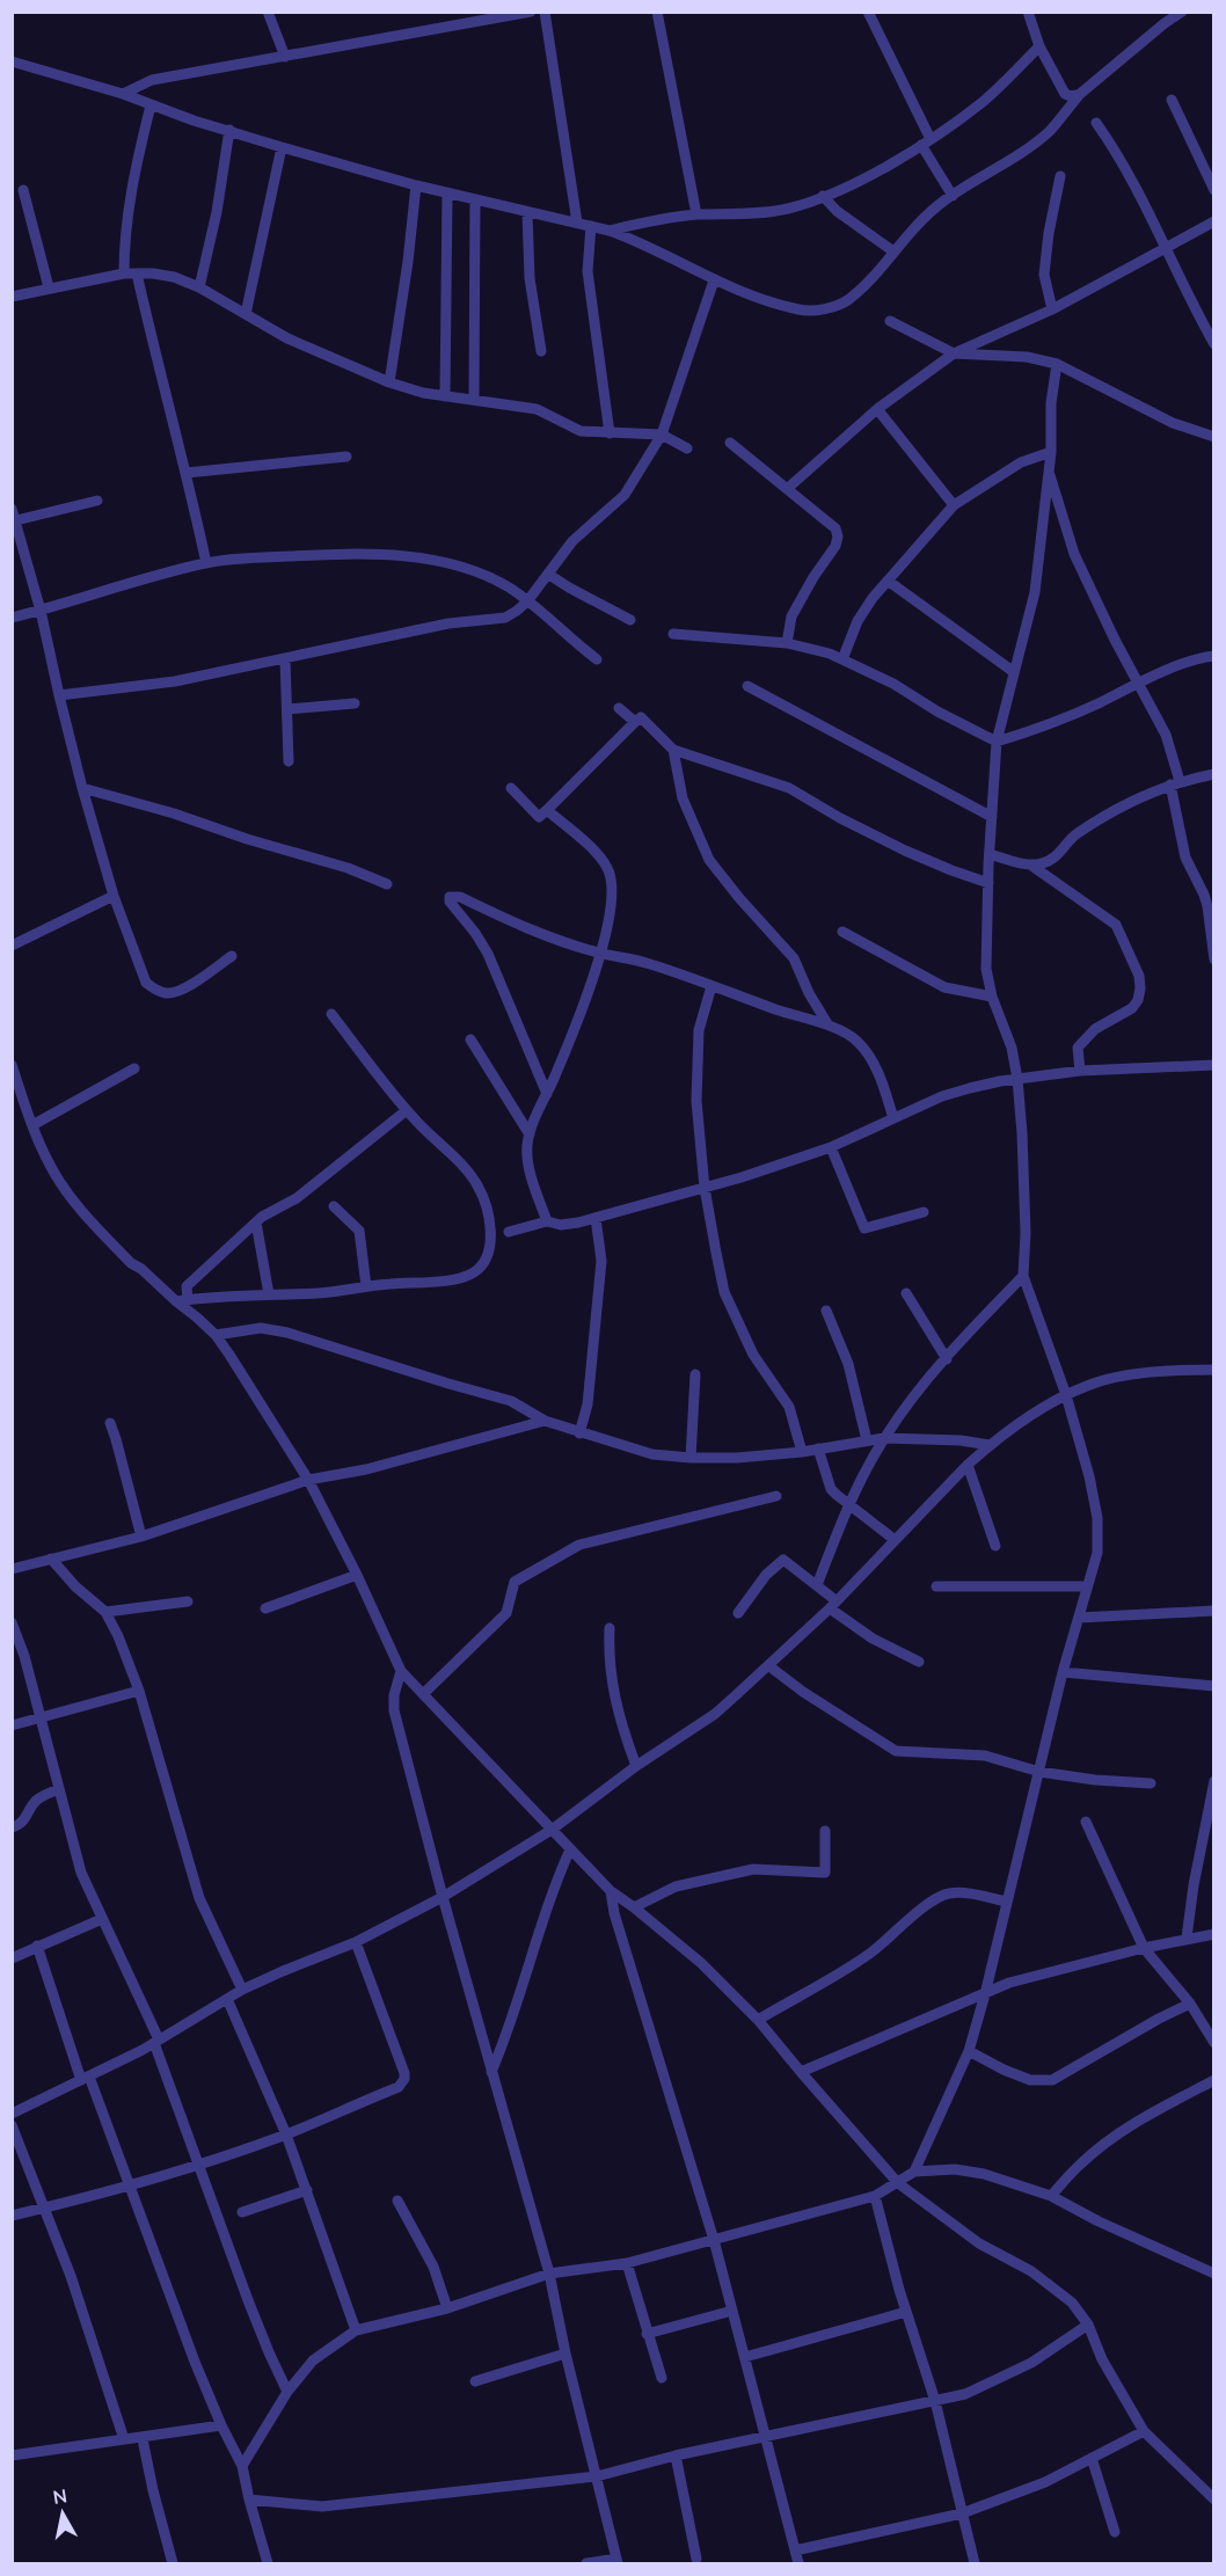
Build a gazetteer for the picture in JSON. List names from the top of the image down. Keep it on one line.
{"north":"top"}
